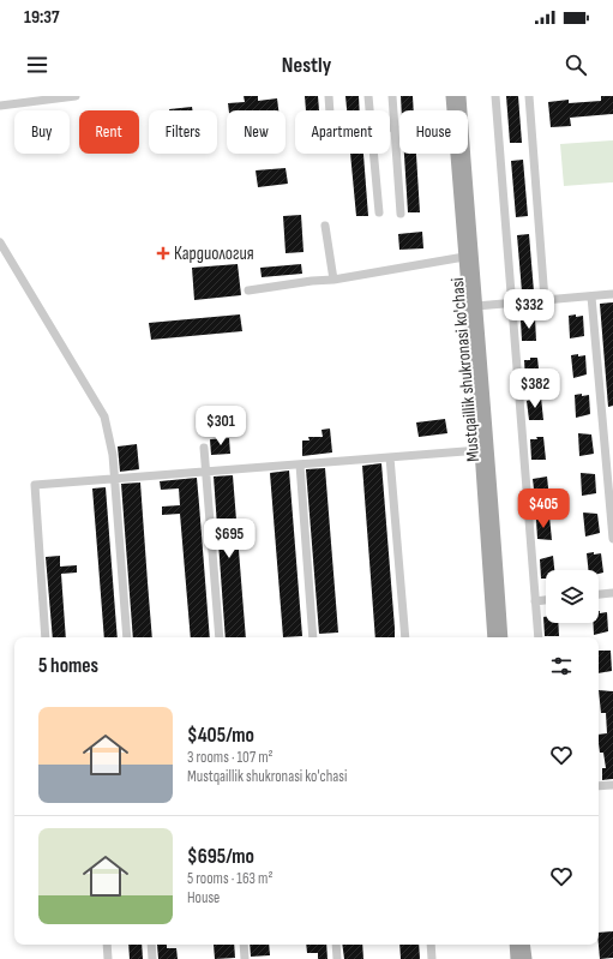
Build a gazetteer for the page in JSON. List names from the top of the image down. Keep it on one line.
{"streets":{"main road":["Mustqaillik shukronasi ko'chasi"]},"places":{"health":["Кардиология"]},"page":{"status":"19:37","header":"Nestly","chip":["Buy","Rent","Filters","New","Apartment","House"],"price":["$332","$382","$301","$405","$695"],"heading":"5 homes","list":[{"name":"$405/mo","note":"3 rooms · 107 m² · Mustqaillik shukronasi ko'chasi"},{"name":"$695/mo","note":"5 rooms · 163 m² · House"}]}}
